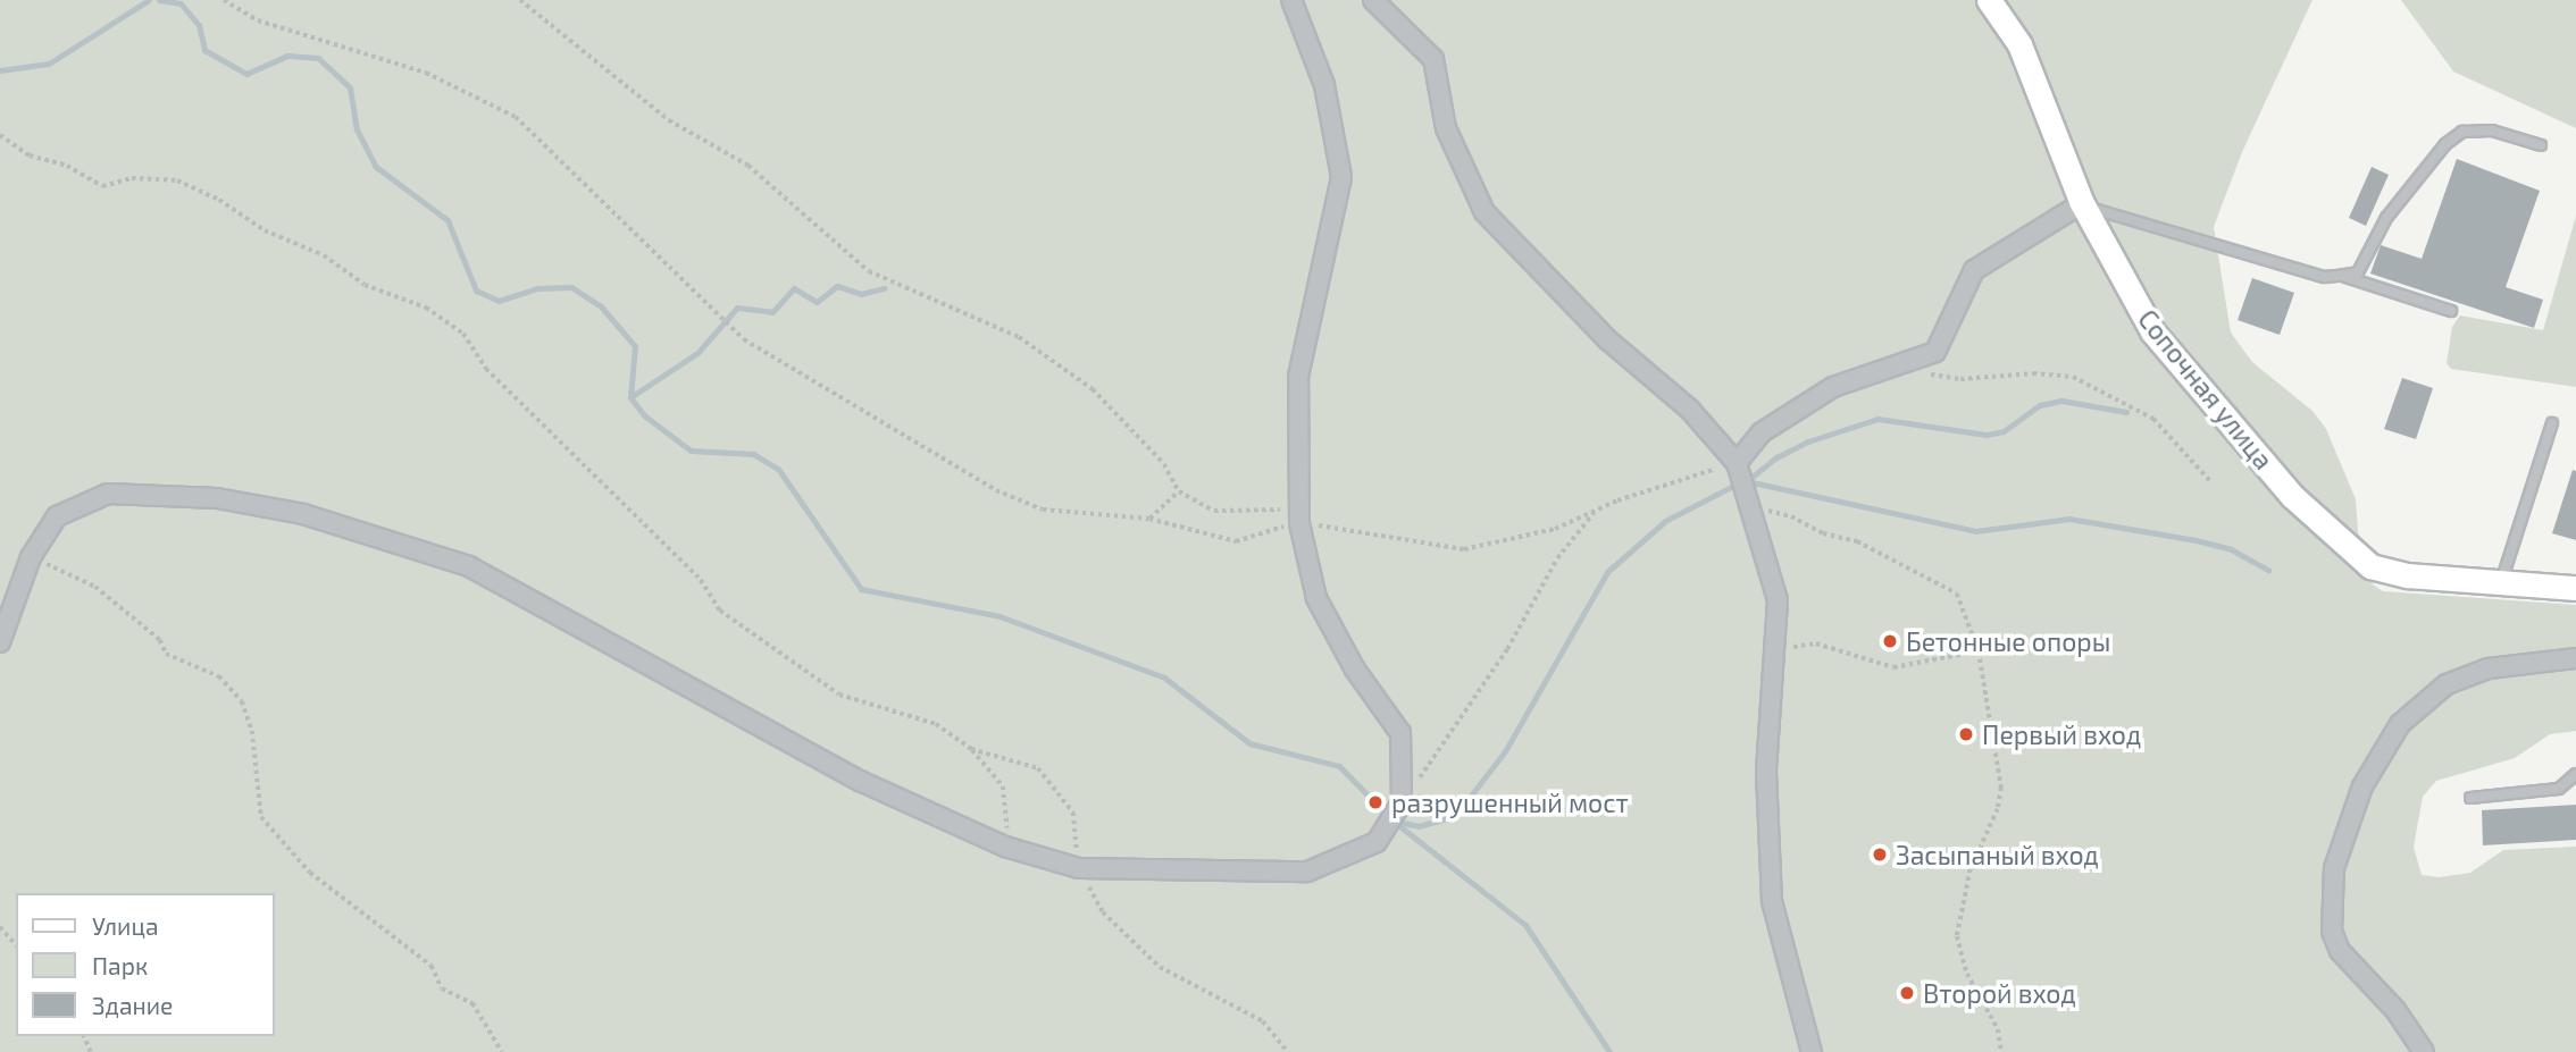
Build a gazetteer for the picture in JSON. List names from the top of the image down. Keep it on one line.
{"streets":{"main road":["Сопочная улица"]},"places":["Бетонные опоры","Первый вход","разрушенный мост","Засыпаный вход","Второй вход"],"legend":["Улица","Парк","Здание"]}
